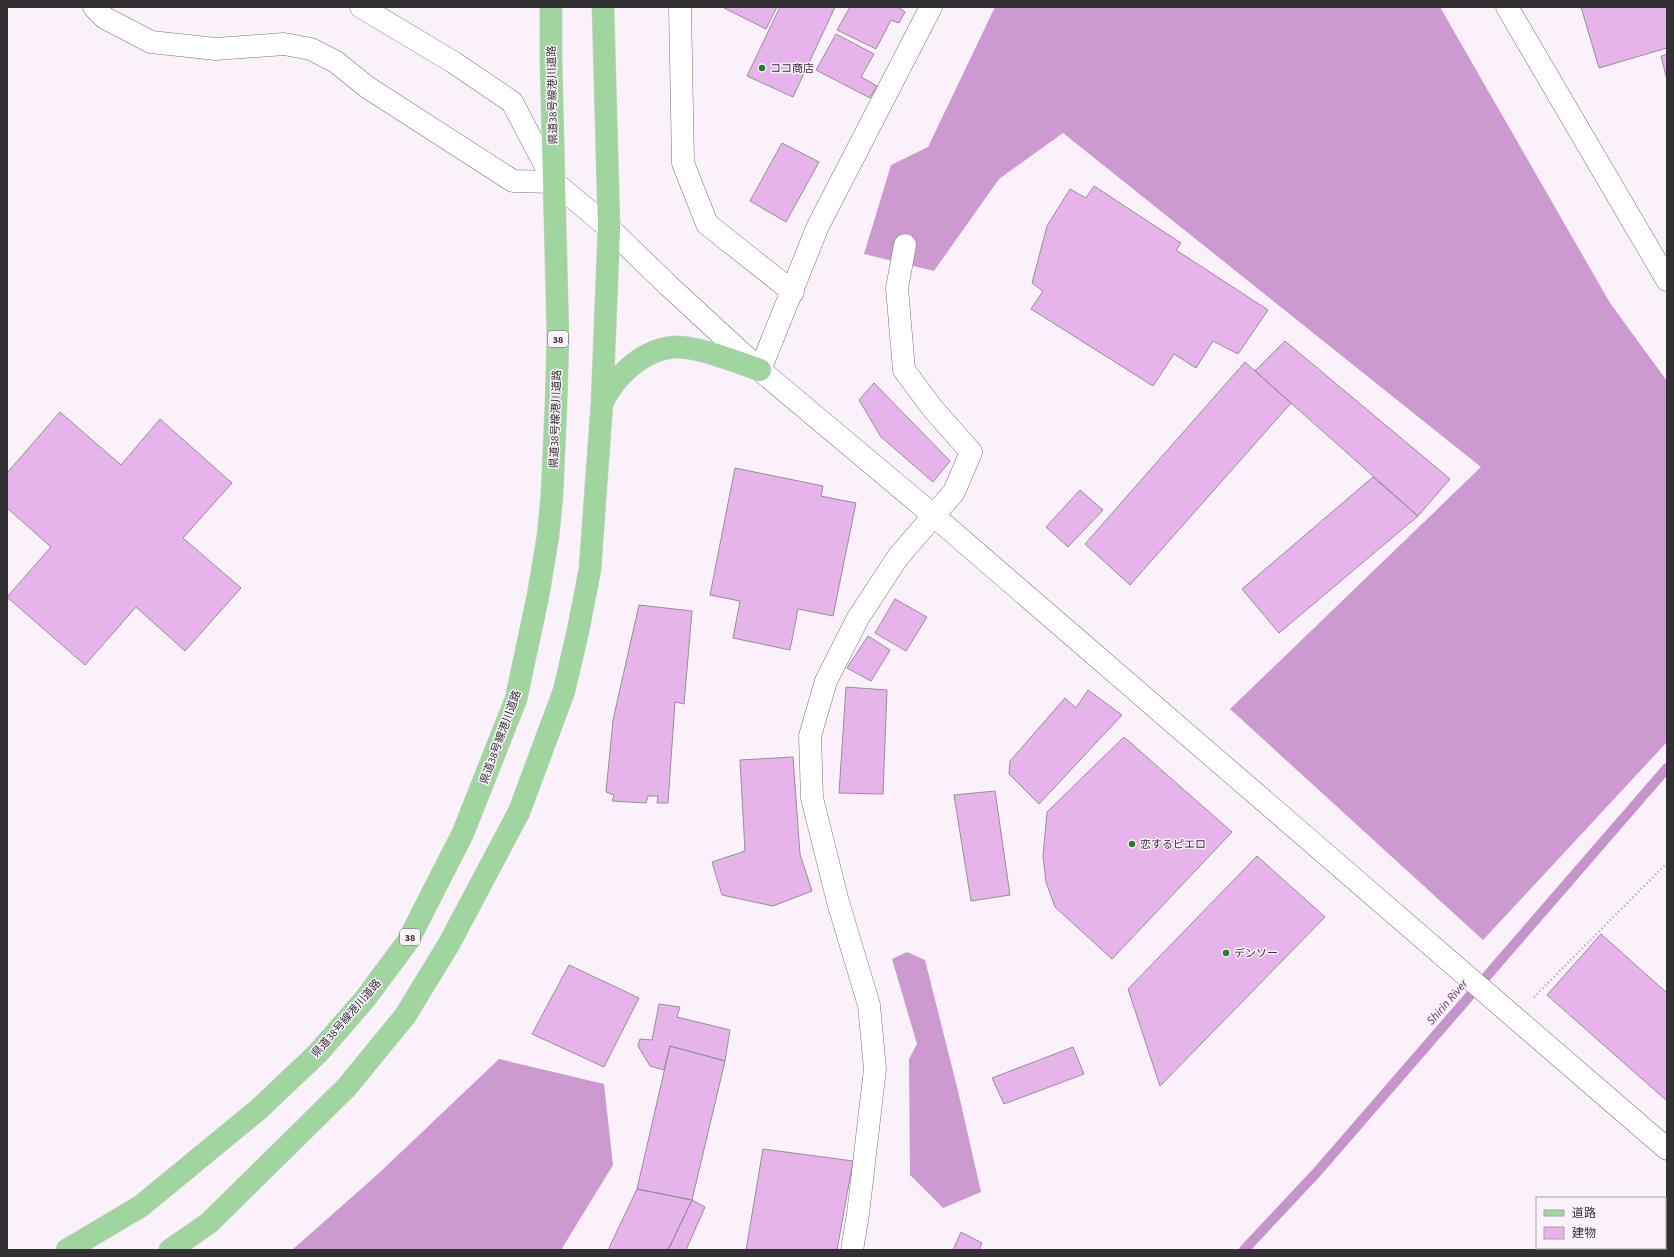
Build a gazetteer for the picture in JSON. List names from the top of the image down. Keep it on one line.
{"streets":{"main road":["県道38号線港川道路","38"]},"water":["Shirin River"],"places":["ココ商店","恋するピエロ","デンソー"],"legend":["道路","建物"]}
